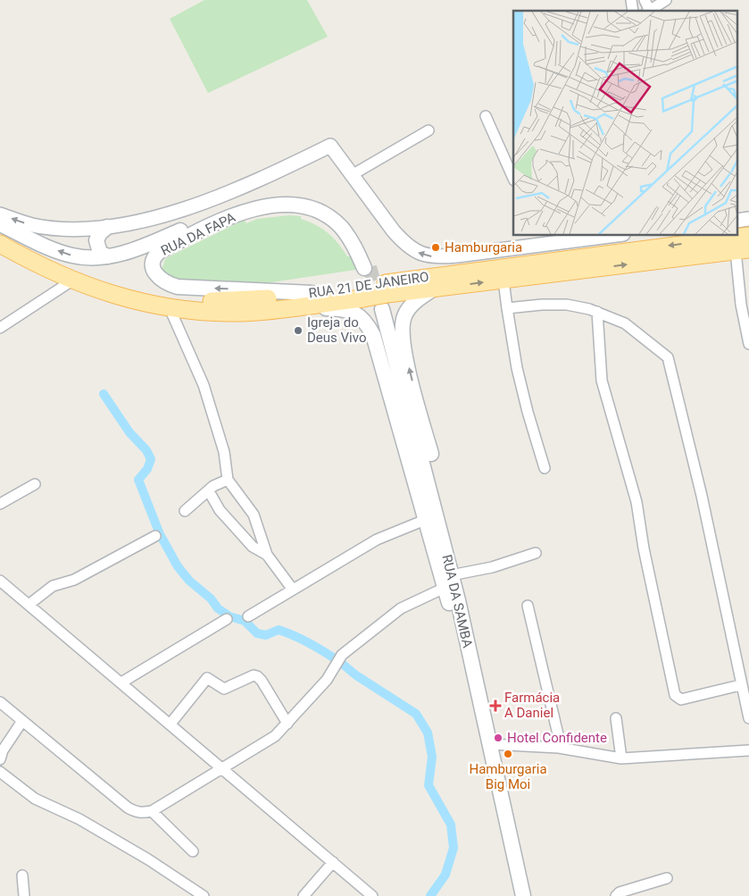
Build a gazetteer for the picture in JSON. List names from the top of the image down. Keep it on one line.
{"streets":{"main road":["RUA DA FAPA","RUA 21 DE JANEIRO","RUA DA SAMBA"]},"crossings":[["RUA DA FAPA","RUA 21 DE JANEIRO"],["RUA 21 DE JANEIRO","RUA DA SAMBA"]],"places":{"other":["Hamburgaria","Igreja do Deus Vivo","Hotel Confidente","Hamburgaria Big Moi"],"health":["Farmácia A Daniel"]}}
